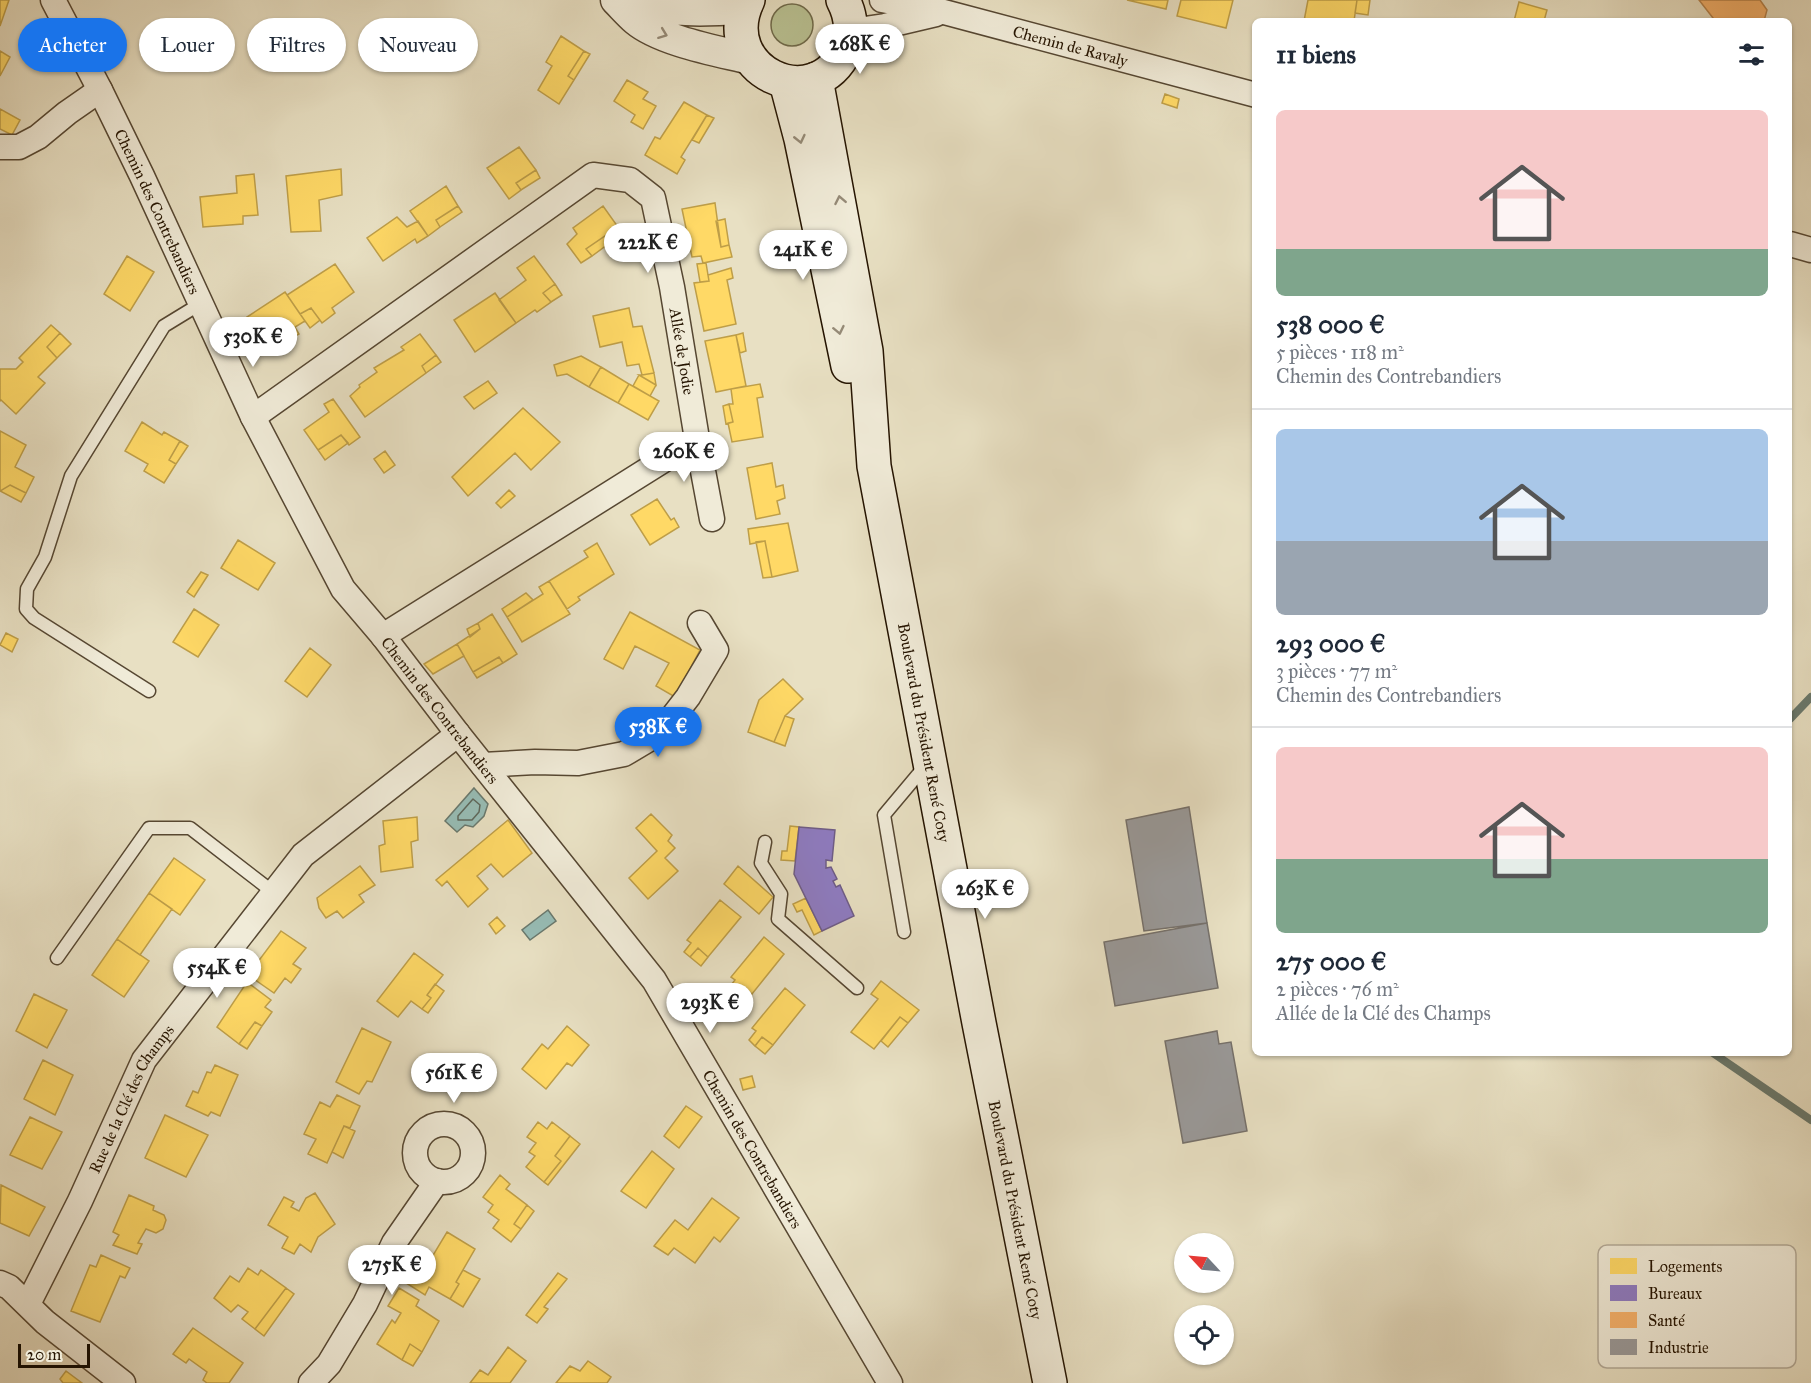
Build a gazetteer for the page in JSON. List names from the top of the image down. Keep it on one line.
{"streets":{"main road":["Boulevard du Président René Coty"],"street":["Chemin de Ravaly","Chemin des Contrebandiers","Allée de Jodie","Rue de la Clé des Champs"]},"crossings":[["Chemin des Contrebandiers","Allée de Jodie"],["Chemin des Contrebandiers","Rue de la Clé des Champs"]],"legend":["Logements","Bureaux","Santé","Industrie"],"scale_bar":"20 m","north":"top left","page":{"chip":["Acheter","Louer","Filtres","Nouveau"],"heading":"11 biens","price":["268K €","222K €","241K €","530K €","260K €","538K €","263K €","554K €","293K €","561K €","275K €"],"list":[{"name":"538 000 €","note":"5 pièces · 118 m² · Chemin des Contrebandiers"},{"name":"293 000 €","note":"3 pièces · 77 m² · Chemin des Contrebandiers"},{"name":"275 000 €","note":"2 pièces · 76 m² · Allée de la Clé des Champs"}],"scale":"20 m"}}
